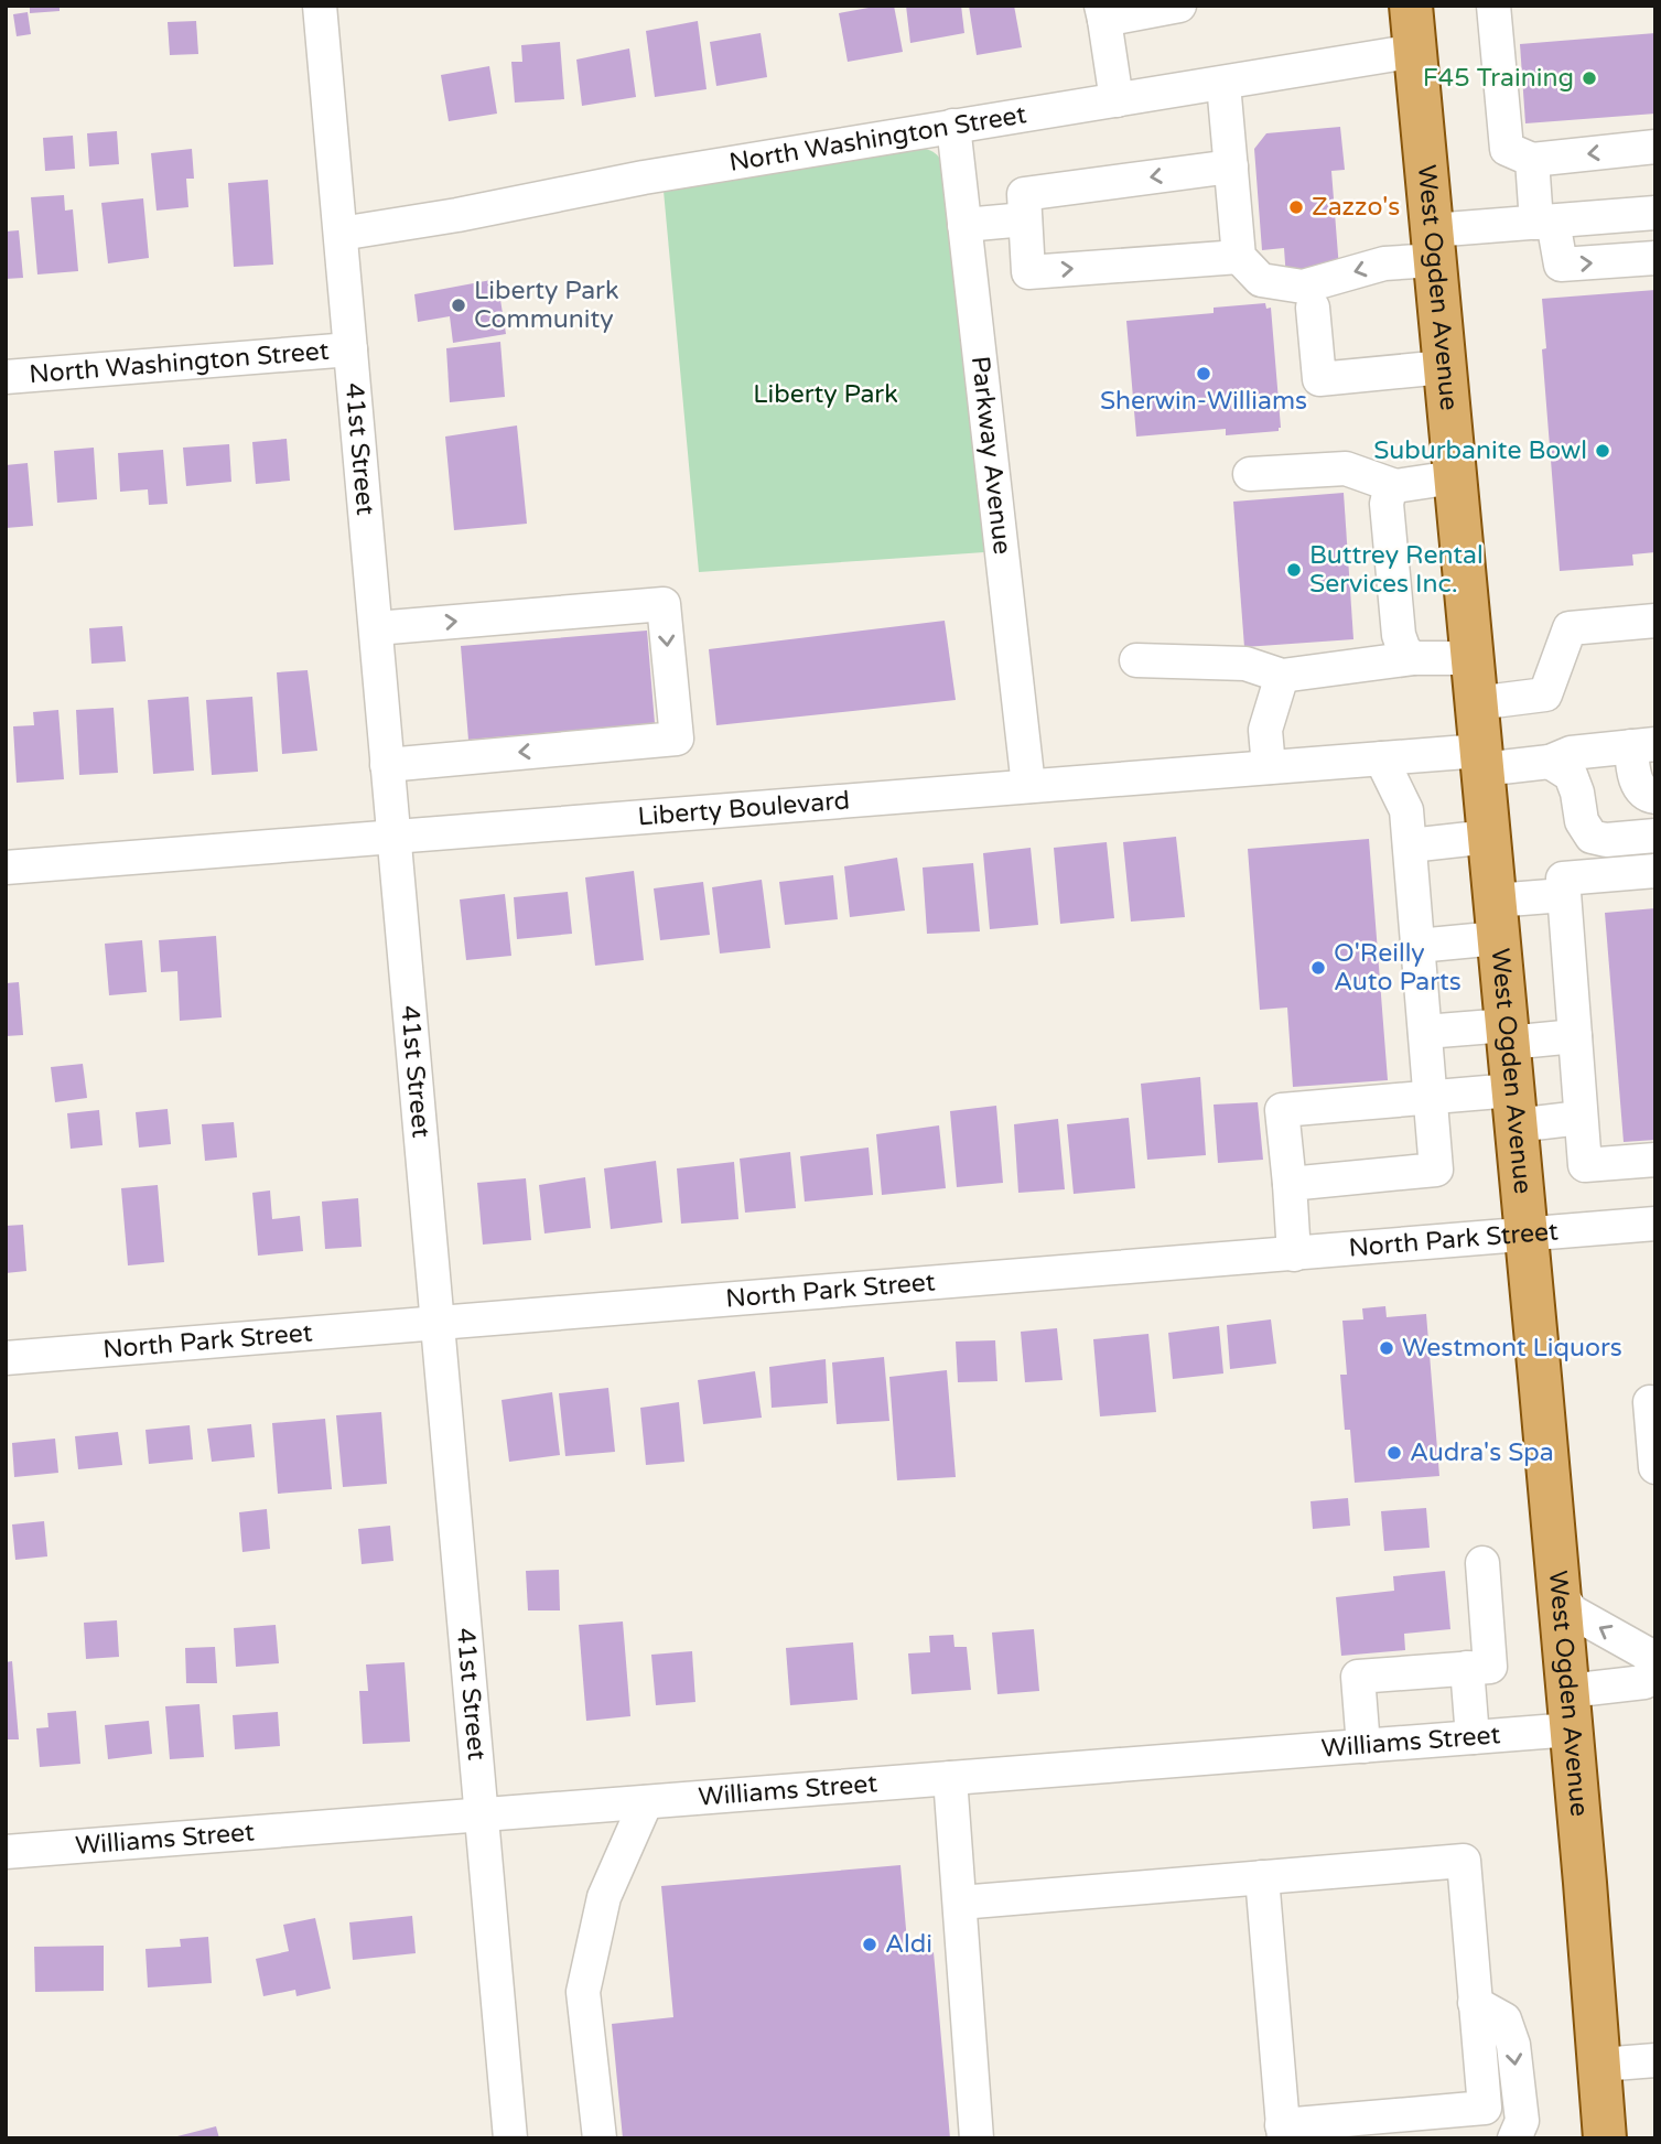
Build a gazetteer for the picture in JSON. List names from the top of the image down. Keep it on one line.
{"streets":{"main road":["West Ogden Avenue"],"street":["North Washington Street","41st Street","Parkway Avenue","Liberty Boulevard","North Park Street","Williams Street"]},"crossings":[["North Washington Street","West Ogden Avenue"],["North Washington Street","41st Street"],["North Washington Street","Parkway Avenue"],["West Ogden Avenue","Liberty Boulevard"],["West Ogden Avenue","North Park Street"],["West Ogden Avenue","Williams Street"],["41st Street","Liberty Boulevard"],["41st Street","North Park Street"],["41st Street","Williams Street"],["Parkway Avenue","Liberty Boulevard"]],"parks":["Liberty Park"],"places":["F45 Training","Zazzo's","Liberty Park Community","Sherwin-Williams","Suburbanite Bowl","Buttrey Rental Services Inc.","O'Reilly Auto Parts","Westmont Liquors","Audra's Spa","Aldi"]}
